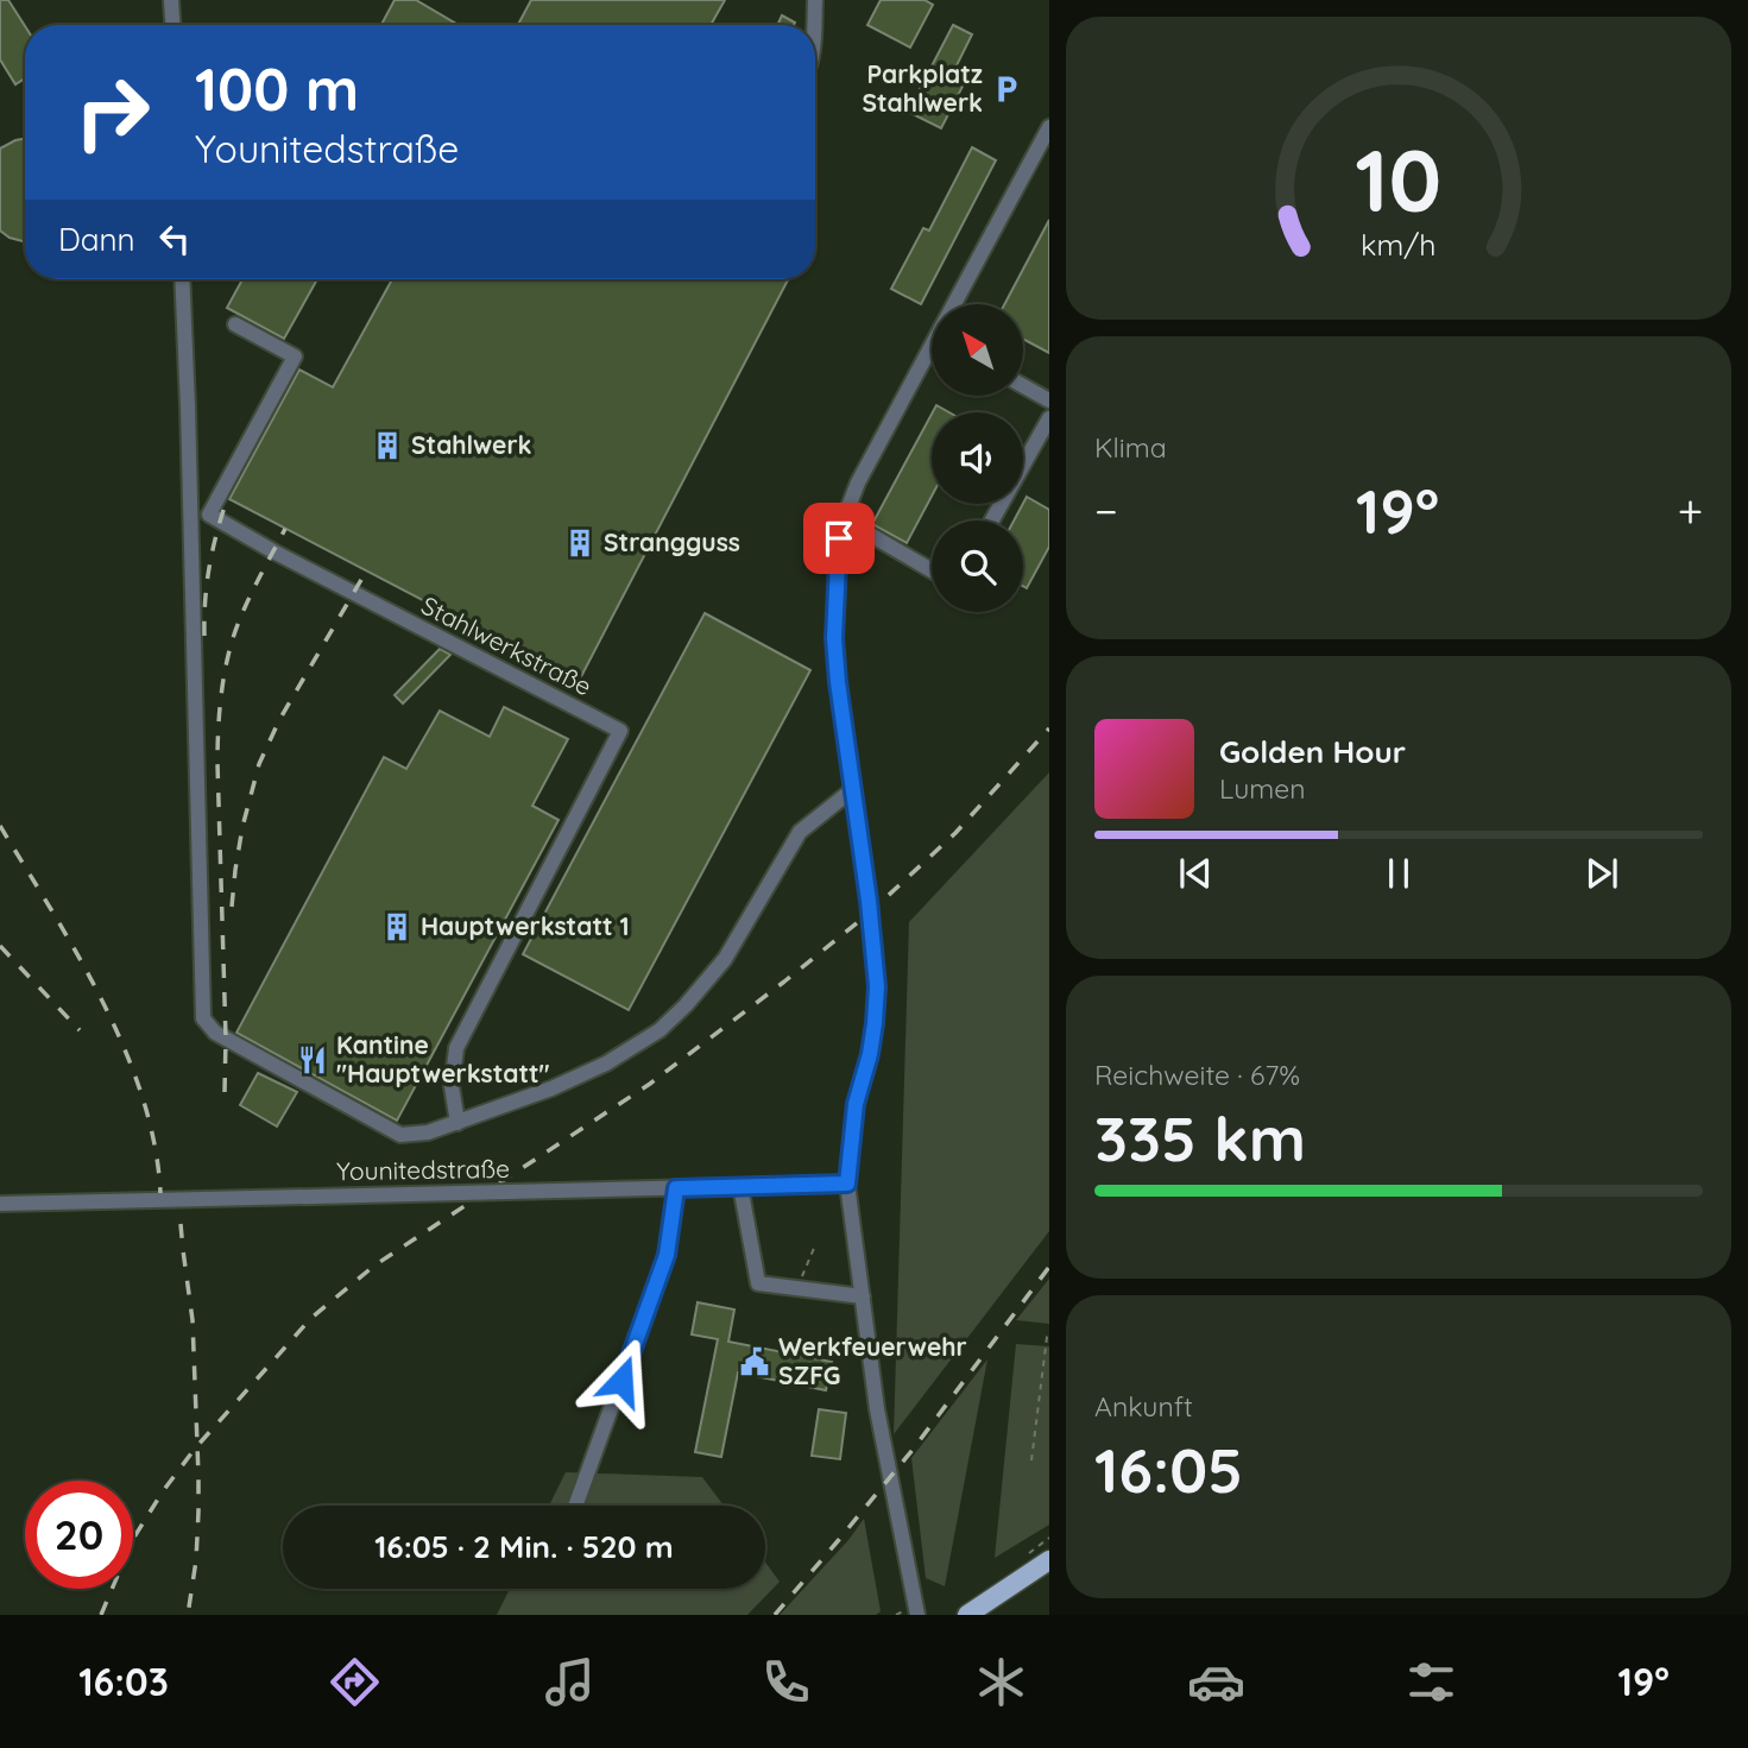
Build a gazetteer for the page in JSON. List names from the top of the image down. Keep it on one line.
{"streets":{"lane":["Stahlwerkstraße","Younitedstraße"]},"places":{"parking":["Parkplatz Stahlwerk"],"building":["Stahlwerk","Strangguss","Hauptwerkstatt 1"],"restaurant":["Kantine \"Hauptwerkstatt\""],"public building":["Werkfeuerwehr SZFG"]},"north":"top left","page":{"turn":["100 m","Younitedstraße"],"then":"Dann","tile":["Klima",["Reichweite · 67%","335 km"],["Ankunft","16:05"]],"heat":["−","19°","+"],"song":["Golden Hour","Lumen"],"limit":"20","trip":"16:05 · 2 Min. · 520 m","tabs":["16:03","19°"],"gauge":["10","km/h"]}}
